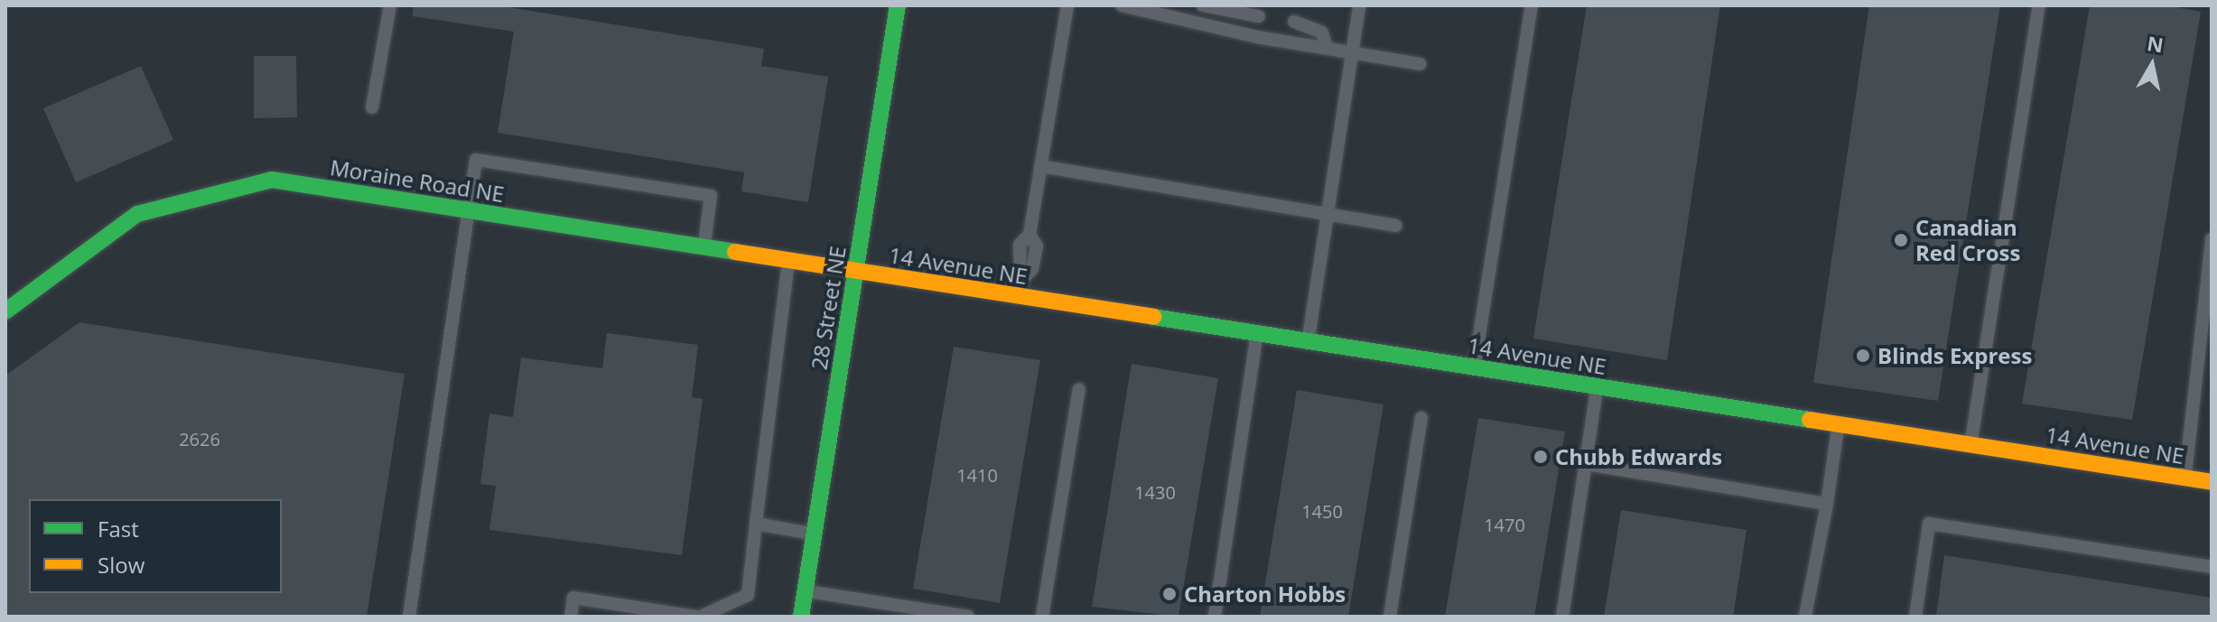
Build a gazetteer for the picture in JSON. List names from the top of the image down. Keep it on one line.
{"streets":{"street":["Moraine Road NE","14 Avenue NE","28 Street NE"]},"crossings":[["Moraine Road NE","14 Avenue NE"],["Moraine Road NE","28 Street NE"],["14 Avenue NE","28 Street NE"]],"places":["Canadian Red Cross","Blinds Express","Chubb Edwards","Charton Hobbs"],"house_numbers":["2626","1410","1430","1450","1470"],"legend":["Fast","Slow"],"north":"top"}
